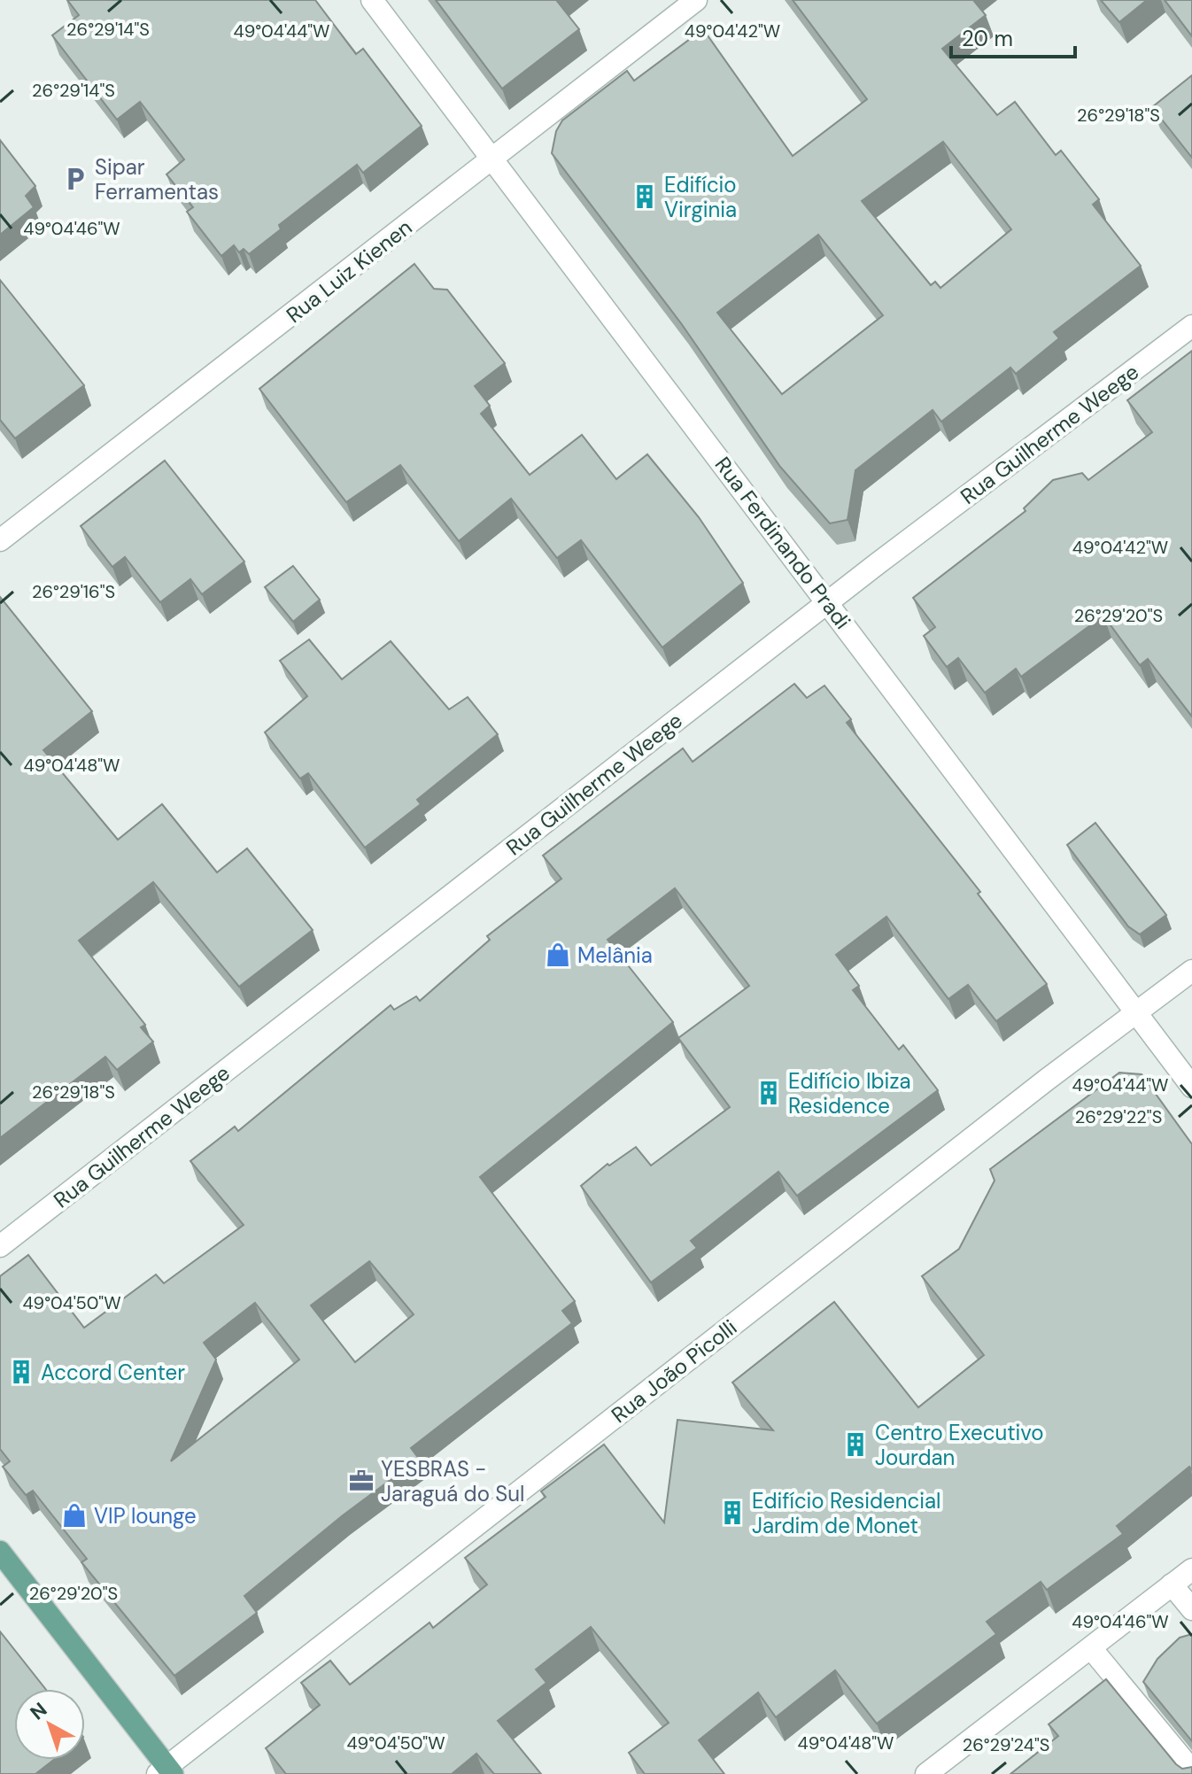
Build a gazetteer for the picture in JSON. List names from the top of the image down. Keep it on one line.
{"streets":{"street":["Rua Luiz Kienen","Rua Guilherme Weege","Rua Ferdinando Pradi","Rua João Picolli"]},"crossings":[["Rua Luiz Kienen","Rua Ferdinando Pradi"],["Rua Guilherme Weege","Rua Ferdinando Pradi"],["Rua Ferdinando Pradi","Rua João Picolli"]],"places":{"parking":["Sipar Ferramentas"],"building":["Edifício Virginia","Edifício Ibiza Residence","Accord Center","Centro Executivo Jourdan","Edifício Residencial Jardim de Monet"],"shop":["Melânia","VIP lounge"],"office":["YESBRAS - Jaraguá do Sul"]},"scale_bar":"20 m","north":"top left","coordinates":["26°29'14\"S","49°04'44\"W","49°04'42\"W","26°29'18\"S","49°04'46\"W","26°29'16\"S","26°29'20\"S","49°04'48\"W","26°29'22\"S","49°04'50\"W","26°29'24\"S"]}
